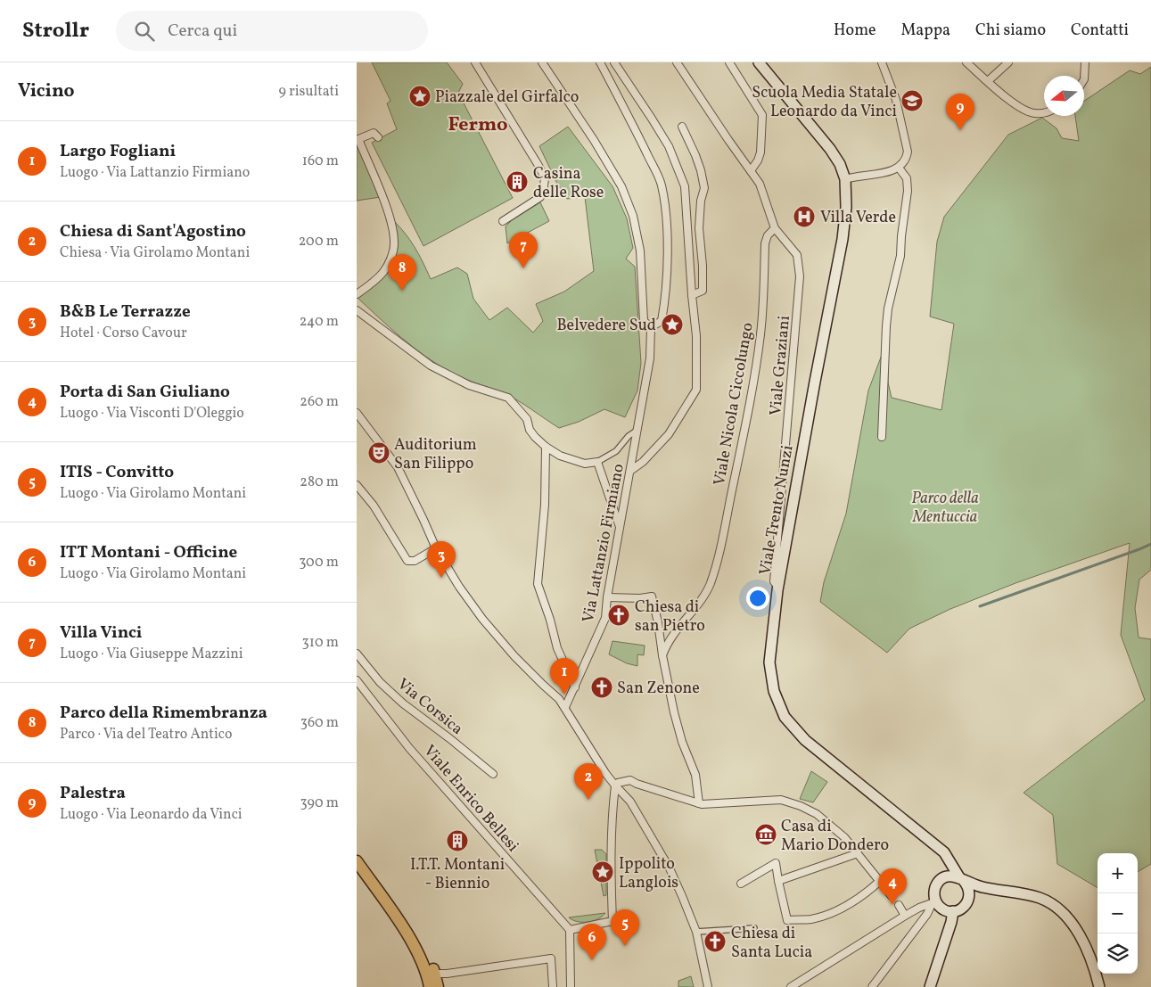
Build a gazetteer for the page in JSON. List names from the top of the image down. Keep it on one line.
{"streets":{"main road":["Viale Trento Nunzi"],"street":["Viale Graziani","Viale Nicola Ciccolungo","Via Lattanzio Firmiano","Via Corsica","Viale Enrico Bellesi"]},"crossings":[["Viale Graziani","Viale Nicola Ciccolungo"],["Viale Graziani","Viale Trento Nunzi"]],"districts":["Fermo"],"parks":["Parco della Mentuccia"],"places":{"place":["Piazzale del Girfalco","Belvedere Sud","Ippolito Langlois"],"school or university":["Scuola Media Statale Leonardo da Vinci"],"building":["Casina delle Rose","I.T.T. Montani - Biennio"],"hospital":["Villa Verde"],"theatre":["Auditorium San Filippo"],"church":["Chiesa di san Pietro","San Zenone","Chiesa di Santa Lucia"],"museum":["Casa di Mario Dondero"]},"north":"left","page":{"header":"Strollr","search":"Cerca qui","nav":["Home","Mappa","Chi siamo","Contatti"],"heading":["Vicino","9 risultati"],"pins":["9","7","8","3","1","2","4","5","6"],"list":[{"mark":"1","name":"Largo Fogliani","note":"Luogo · Via Lattanzio Firmiano","value":"160 m"},{"mark":"2","name":"Chiesa di Sant'Agostino","note":"Chiesa · Via Girolamo Montani","value":"200 m"},{"mark":"3","name":"B&B Le Terrazze","note":"Hotel · Corso Cavour","value":"240 m"},{"mark":"4","name":"Porta di San Giuliano","note":"Luogo · Via Visconti D'Oleggio","value":"260 m"},{"mark":"5","name":"ITIS - Convitto","note":"Luogo · Via Girolamo Montani","value":"280 m"},{"mark":"6","name":"ITT Montani - Officine","note":"Luogo · Via Girolamo Montani","value":"300 m"},{"mark":"7","name":"Villa Vinci","note":"Luogo · Via Giuseppe Mazzini","value":"310 m"},{"mark":"8","name":"Parco della Rimembranza","note":"Parco · Via del Teatro Antico","value":"360 m"},{"mark":"9","name":"Palestra","note":"Luogo · Via Leonardo da Vinci","value":"390 m"}],"map_buttons":["+","−"]}}
